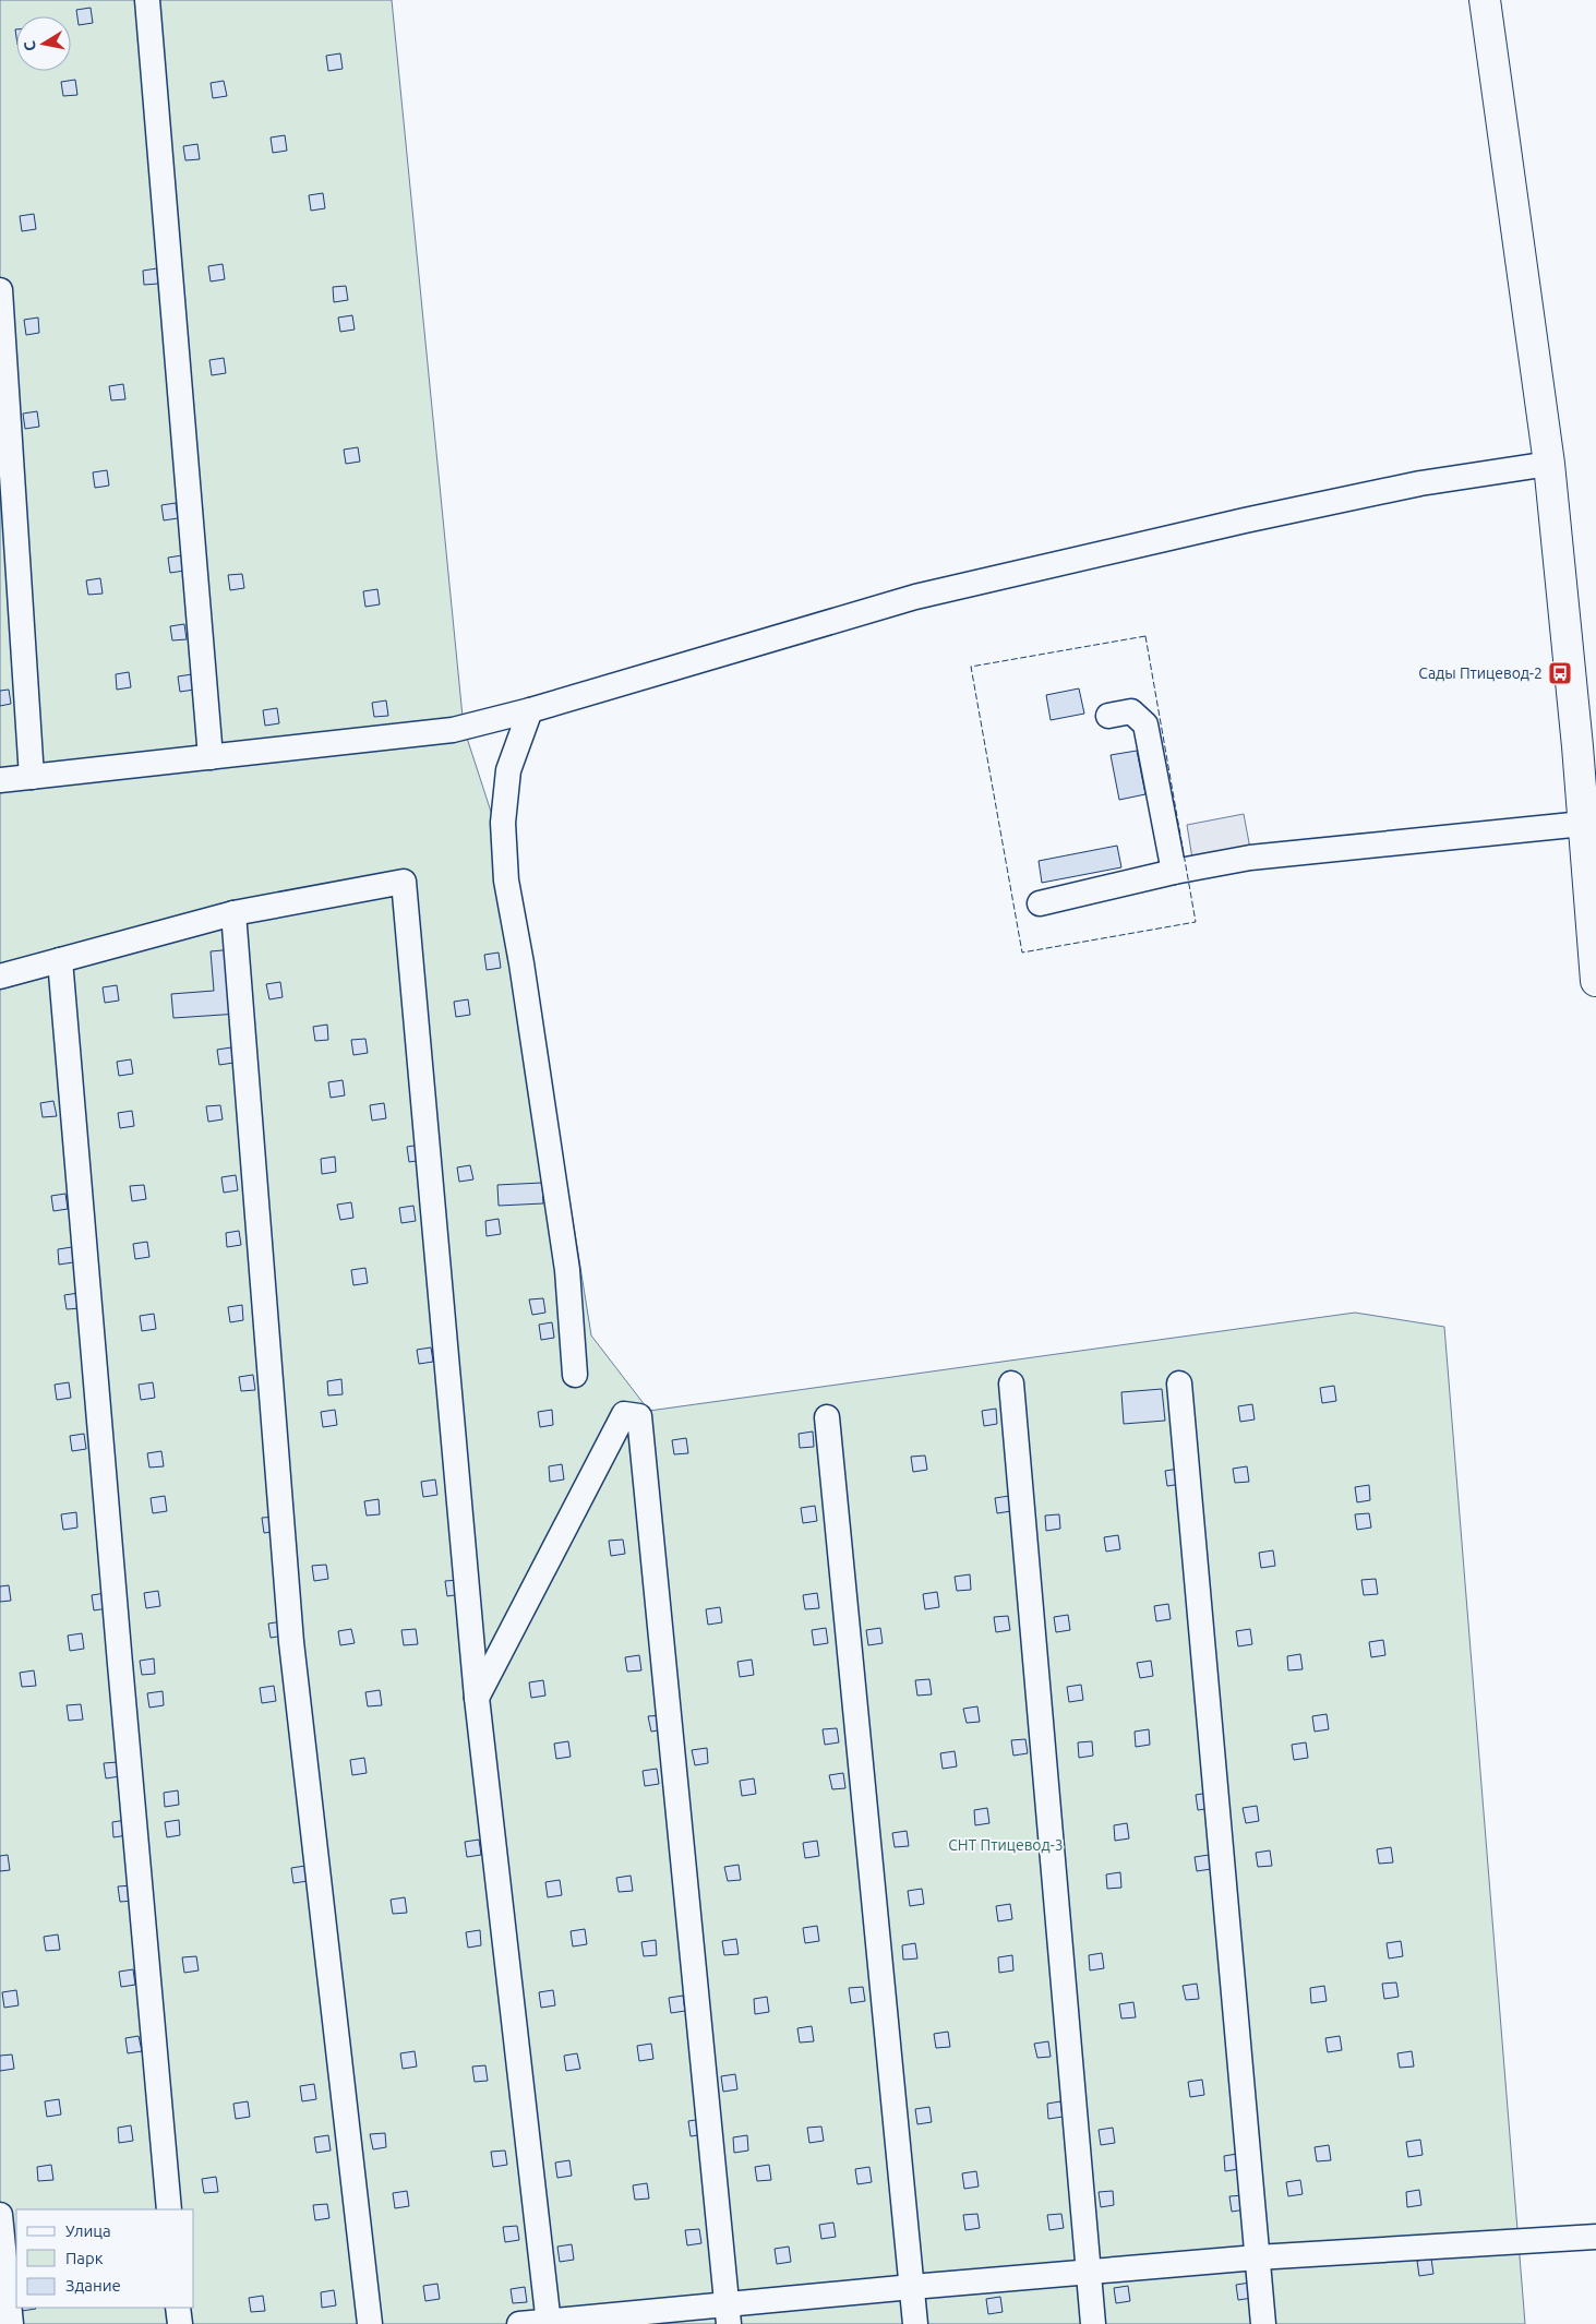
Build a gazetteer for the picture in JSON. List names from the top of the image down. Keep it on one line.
{"parks":["СНТ Птицевод-3"],"places":{"bus stop":["Сады Птицевод-2"]},"legend":["Улица","Парк","Здание"],"north":"left"}
